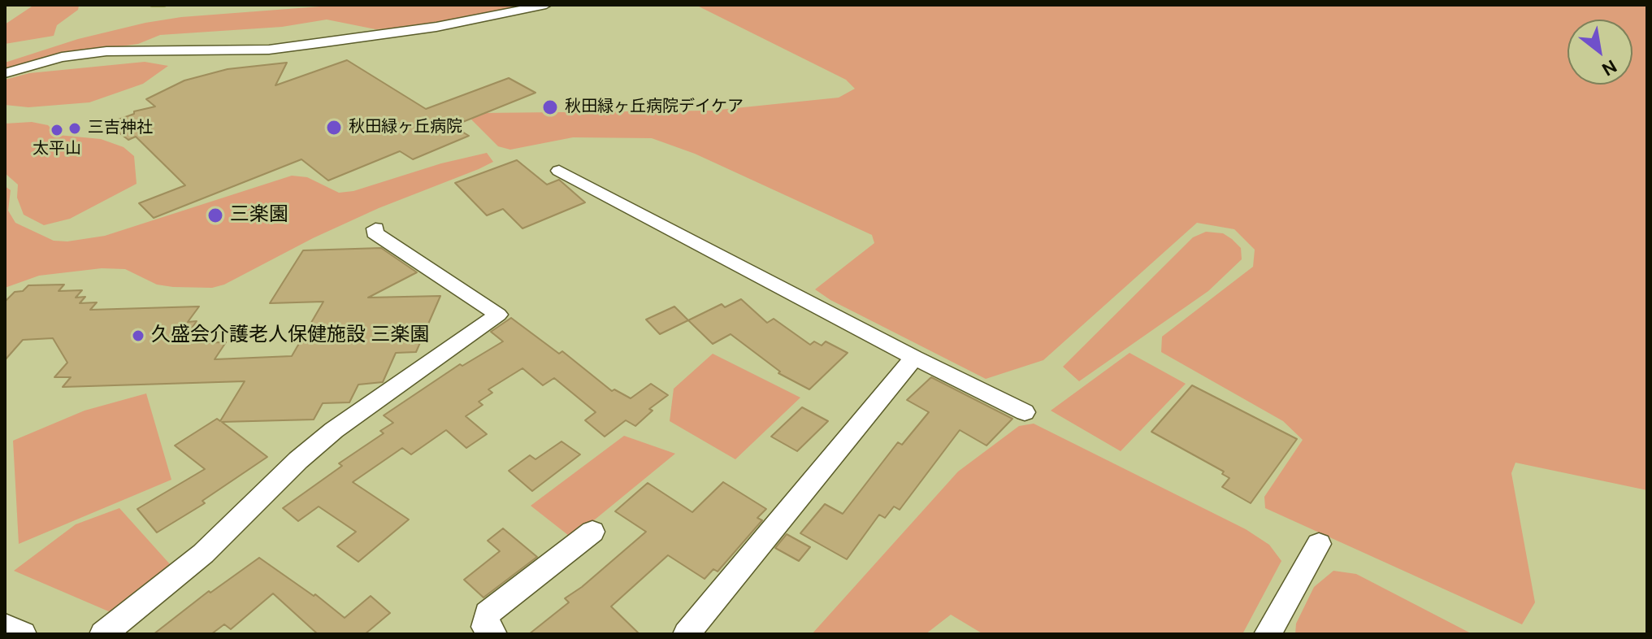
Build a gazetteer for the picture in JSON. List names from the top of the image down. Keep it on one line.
{"places":["秋田緑ヶ丘病院デイケア","秋田緑ヶ丘病院","三吉神社","太平山","三楽園","久盛会介護老人保健施設 三楽園"],"north":"bottom right"}
